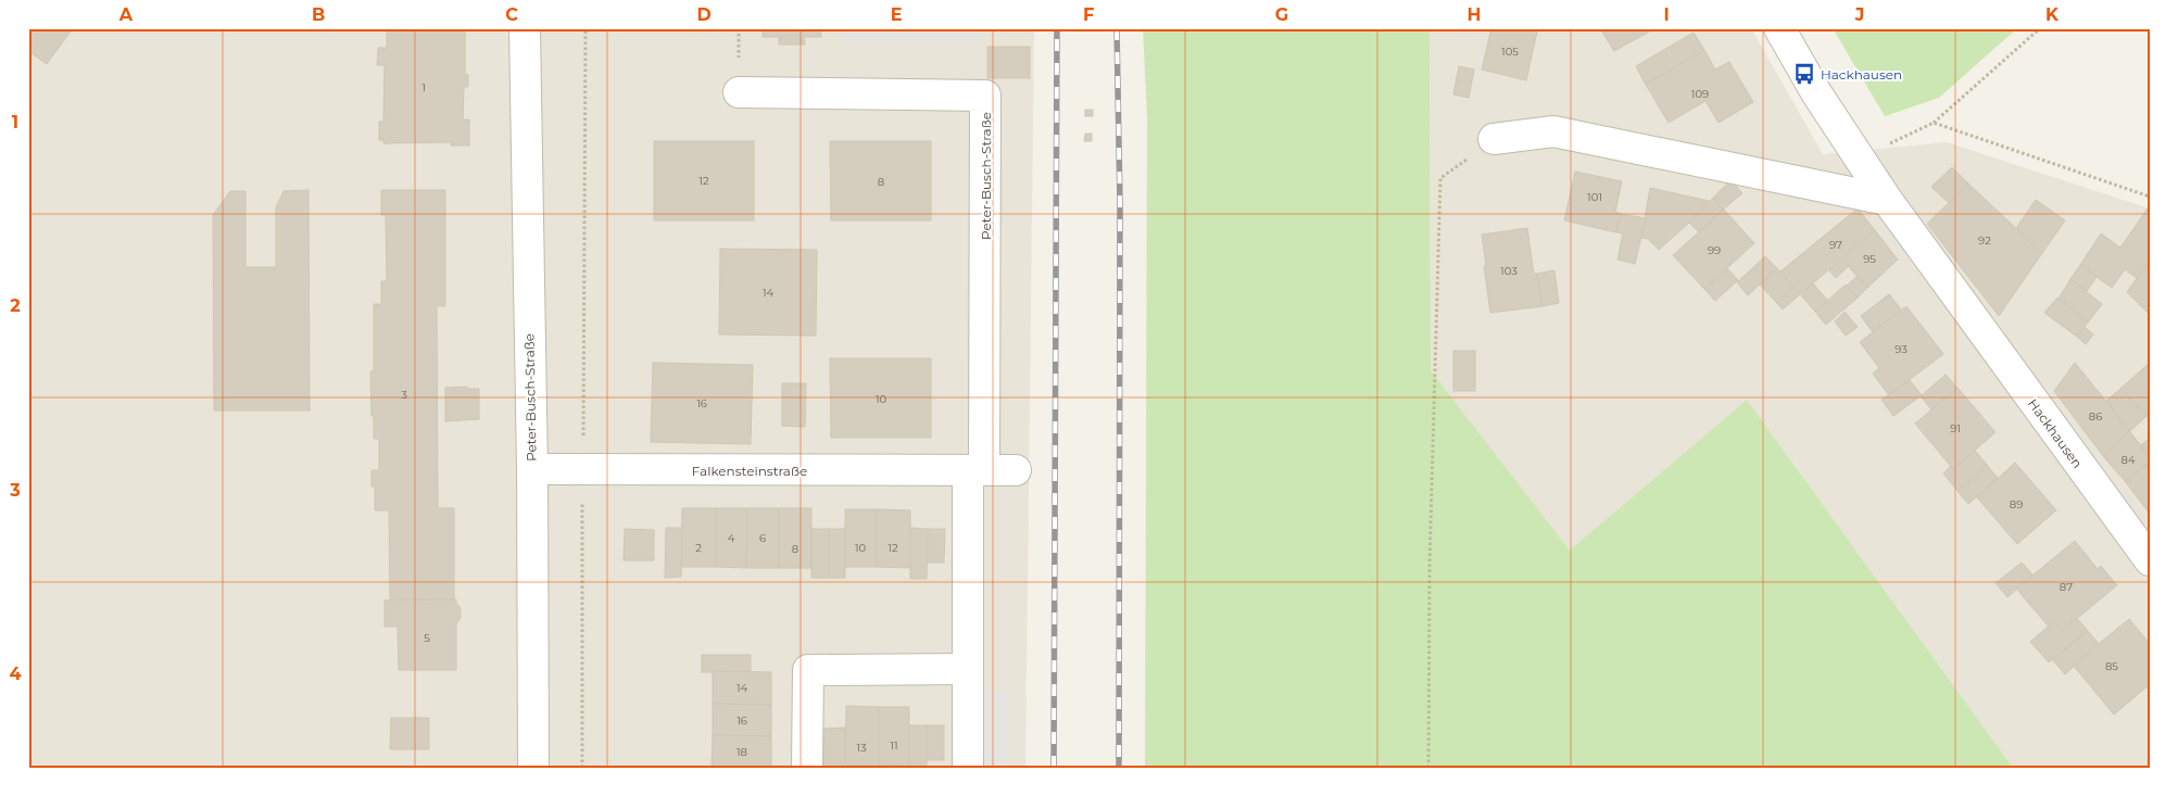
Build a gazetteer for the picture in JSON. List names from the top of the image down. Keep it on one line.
{"streets":{"street":["Peter-Busch-Straße","Hackhausen","Falkensteinstraße"]},"crossings":[["Peter-Busch-Straße","Falkensteinstraße"]],"places":{"bus stop":["Hackhausen"]},"house_numbers":["105","1","109","12","8","101","92","97","99","95","103","14","93","3","10","16","86","91","84","89","4","6","2","10","12","8","87","5","85","14","16","11","13","18"],"grid":{"columns":["A","B","C","D","E","F","G","H","I","J","K"],"rows":["1","2","3","4"]}}
